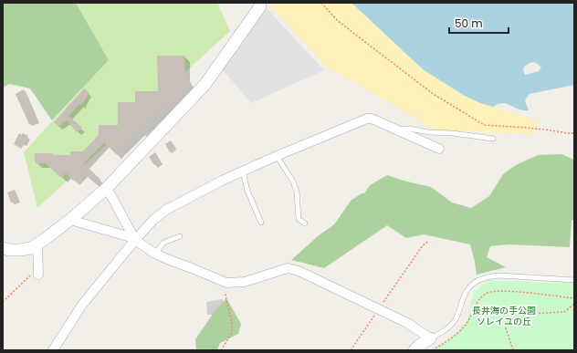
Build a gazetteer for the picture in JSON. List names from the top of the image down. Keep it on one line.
{"parks":["長井海の手公園 ソレイユの丘"],"scale_bar":"50 m"}
